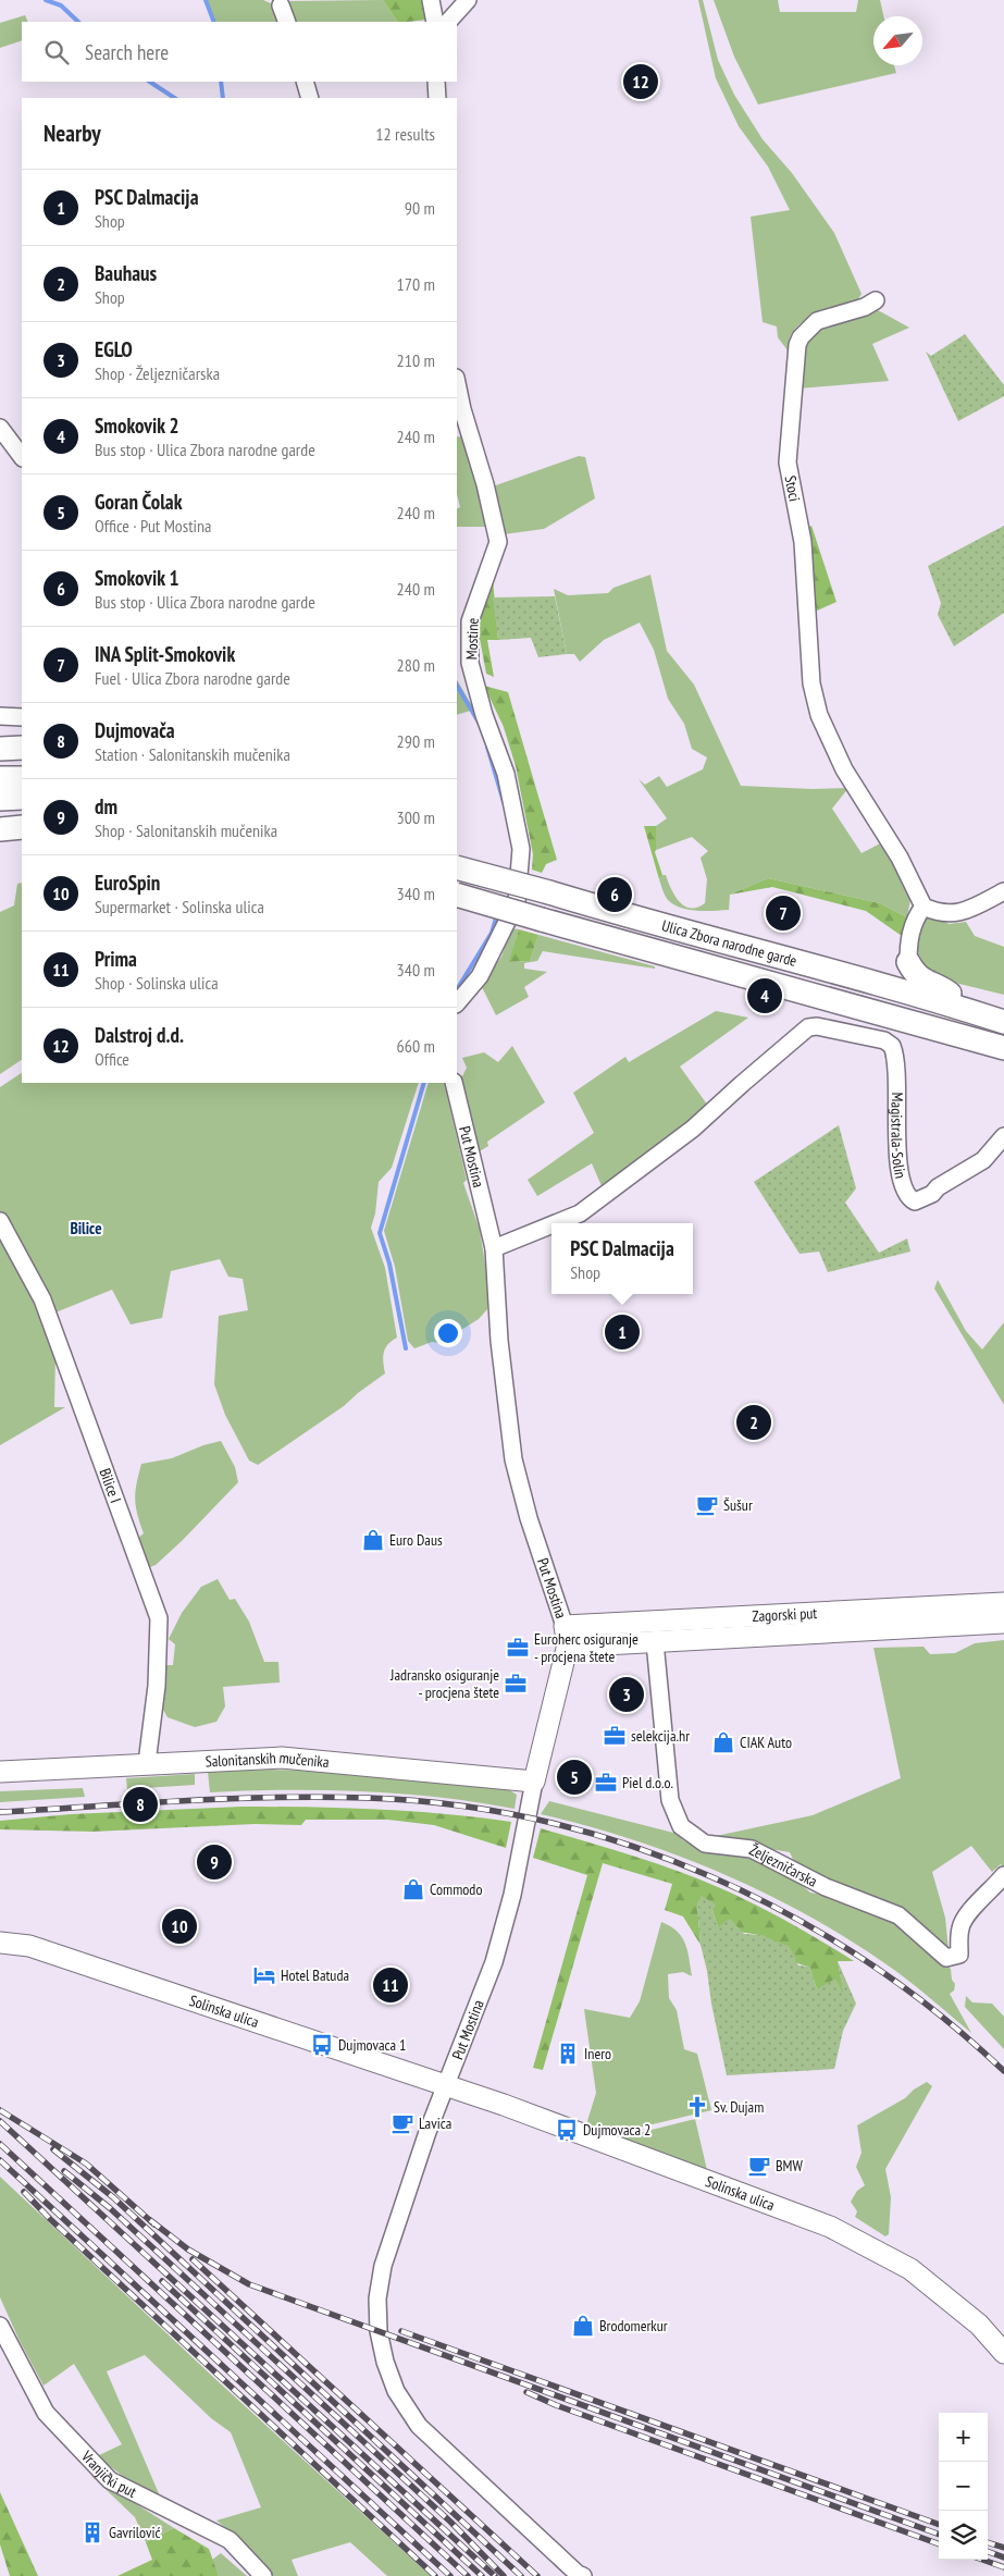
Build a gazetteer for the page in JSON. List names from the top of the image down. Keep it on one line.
{"streets":{"highway":["Ulica Zbora narodne garde"],"main road":["Put Mostina","Zagorski put","Salonitanskih mučenika","Solinska ulica"],"street":["Stoci","Mostine","Magistrala-Solin","Bilice I","Željezničarska","Vranjički put"]},"crossings":[["Magistrala-Solin","Put Mostina"],["Put Mostina","Zagorski put"],["Put Mostina","Salonitanskih mučenika"],["Put Mostina","Solinska ulica"],["Bilice I","Salonitanskih mučenika"],["Zagorski put","Željezničarska"]],"districts":["Bilice"],"places":{"cafe":["Šušur","Lavica","BMW"],"shop":["Euro Daus","CIAK Auto","Commodo","Brodomerkur"],"office":["Euroherc osiguranje - procjena štete","Jadransko osiguranje - procjena štete","selekcija.hr","Piel d.o.o."],"hotel":["Hotel Batuda"],"bus stop":["Dujmovaca 1","Dujmovaca 2"],"building":["Inero","Gavrilović"],"church":["Sv. Dujam"]},"north":"bottom left","page":{"search":"Search here","pins":["12","6","7","4","1","2","3","5","8","9","10","11"],"heading":["Nearby","12 results"],"list":[{"mark":"1","name":"PSC Dalmacija","note":"Shop","value":"90 m"},{"mark":"2","name":"Bauhaus","note":"Shop","value":"170 m"},{"mark":"3","name":"EGLO","note":"Shop · Željezničarska","value":"210 m"},{"mark":"4","name":"Smokovik 2","note":"Bus stop · Ulica Zbora narodne garde","value":"240 m"},{"mark":"5","name":"Goran Čolak","note":"Office · Put Mostina","value":"240 m"},{"mark":"6","name":"Smokovik 1","note":"Bus stop · Ulica Zbora narodne garde","value":"240 m"},{"mark":"7","name":"INA Split-Smokovik","note":"Fuel · Ulica Zbora narodne garde","value":"280 m"},{"mark":"8","name":"Dujmovača","note":"Station · Salonitanskih mučenika","value":"290 m"},{"mark":"9","name":"dm","note":"Shop · Salonitanskih mučenika","value":"300 m"},{"mark":"10","name":"EuroSpin","note":"Supermarket · Solinska ulica","value":"340 m"},{"mark":"11","name":"Prima","note":"Shop · Solinska ulica","value":"340 m"},{"mark":"12","name":"Dalstroj d.d.","note":"Office","value":"660 m"}],"popup":["PSC Dalmacija","Shop"],"map_buttons":["+","−"]}}
